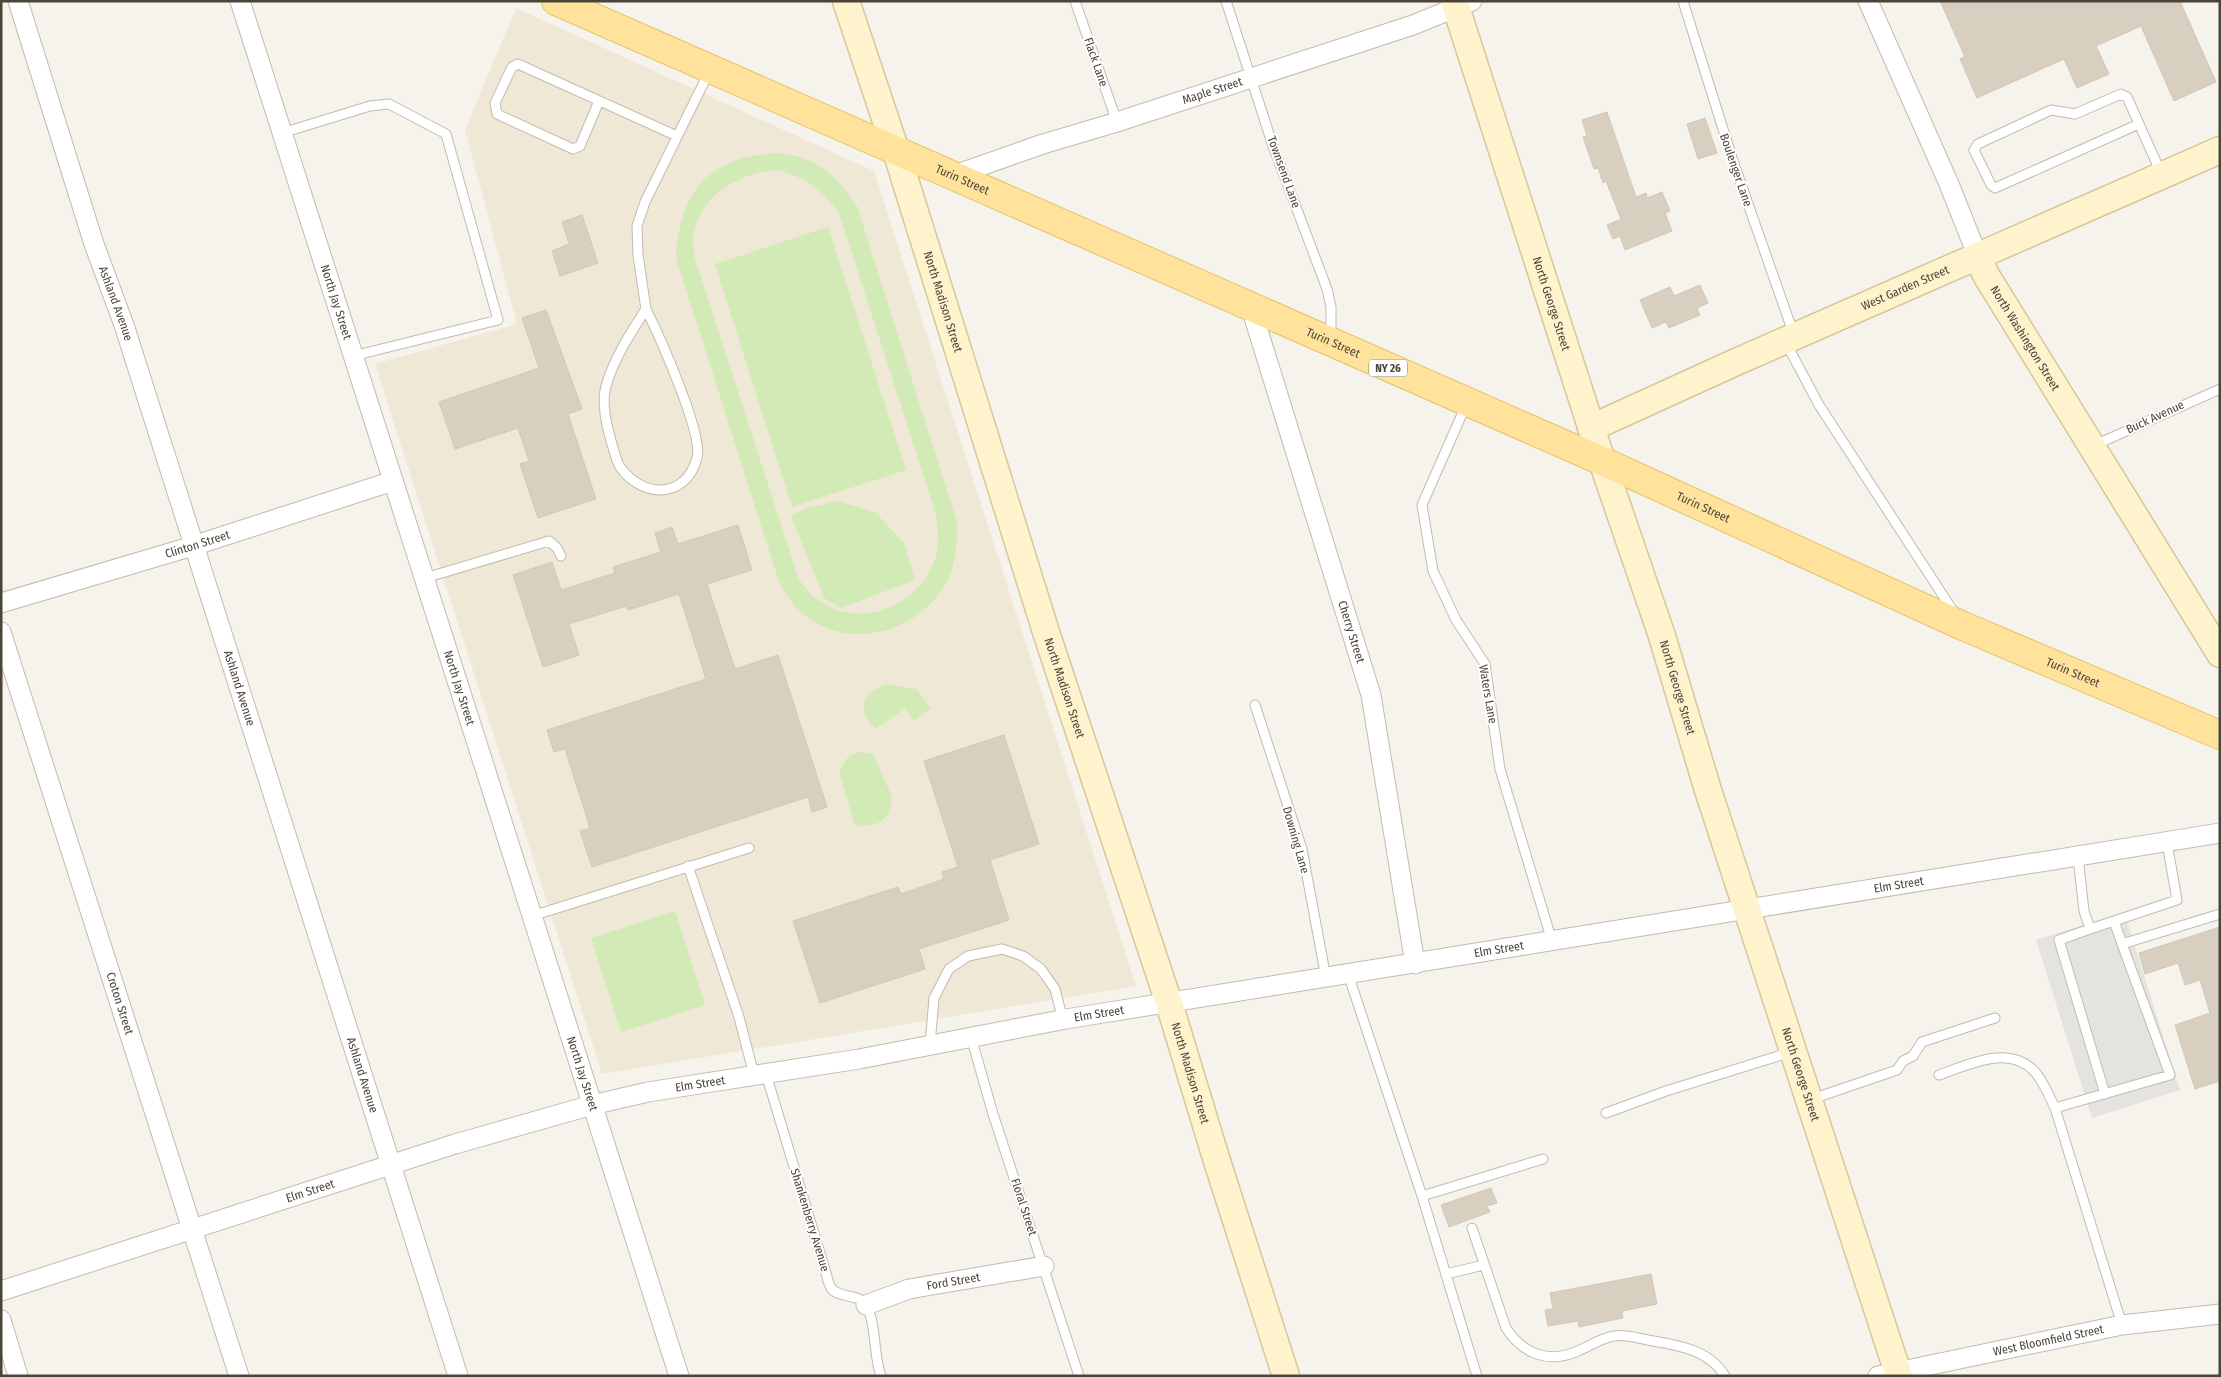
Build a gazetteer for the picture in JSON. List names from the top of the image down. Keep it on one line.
{"streets":{"main road":["Turin Street","NY 26"],"street":["Maple Street","West Garden Street","Ashland Avenue","North Jay Street","North Madison Street","North George Street","North Washington Street","Clinton Street","Cherry Street","Elm Street","Croton Street","Ford Street","West Bloomfield Street"],"lane":["Flack Lane","Boulenger Lane","Townsend Lane","Buck Avenue","Waters Lane","Downing Lane","Floral Street","Shankenberry Avenue"]},"crossings":[["Flack Lane","Maple Street"],["Maple Street","Townsend Lane"],["Maple Street","Turin Street"],["Maple Street","North George Street"],["Boulenger Lane","Turin Street"],["Boulenger Lane","West Garden Street"],["Townsend Lane","Turin Street"],["Turin Street","North Madison Street"],["Turin Street","North George Street"],["Turin Street","Cherry Street"],["Turin Street","Waters Lane"],["West Garden Street","North George Street"],["West Garden Street","North Washington Street"],["Ashland Avenue","Clinton Street"],["Ashland Avenue","Elm Street"],["North Jay Street","Clinton Street"],["North Jay Street","Elm Street"],["North Madison Street","Elm Street"],["North George Street","Elm Street"],["North George Street","West Bloomfield Street"],["North Washington Street","Buck Avenue"],["Cherry Street","Elm Street"],["Waters Lane","Elm Street"],["Downing Lane","Elm Street"],["Elm Street","Croton Street"],["Elm Street","Floral Street"],["Elm Street","Shankenberry Avenue"],["Floral Street","Ford Street"],["Shankenberry Avenue","Ford Street"]]}
